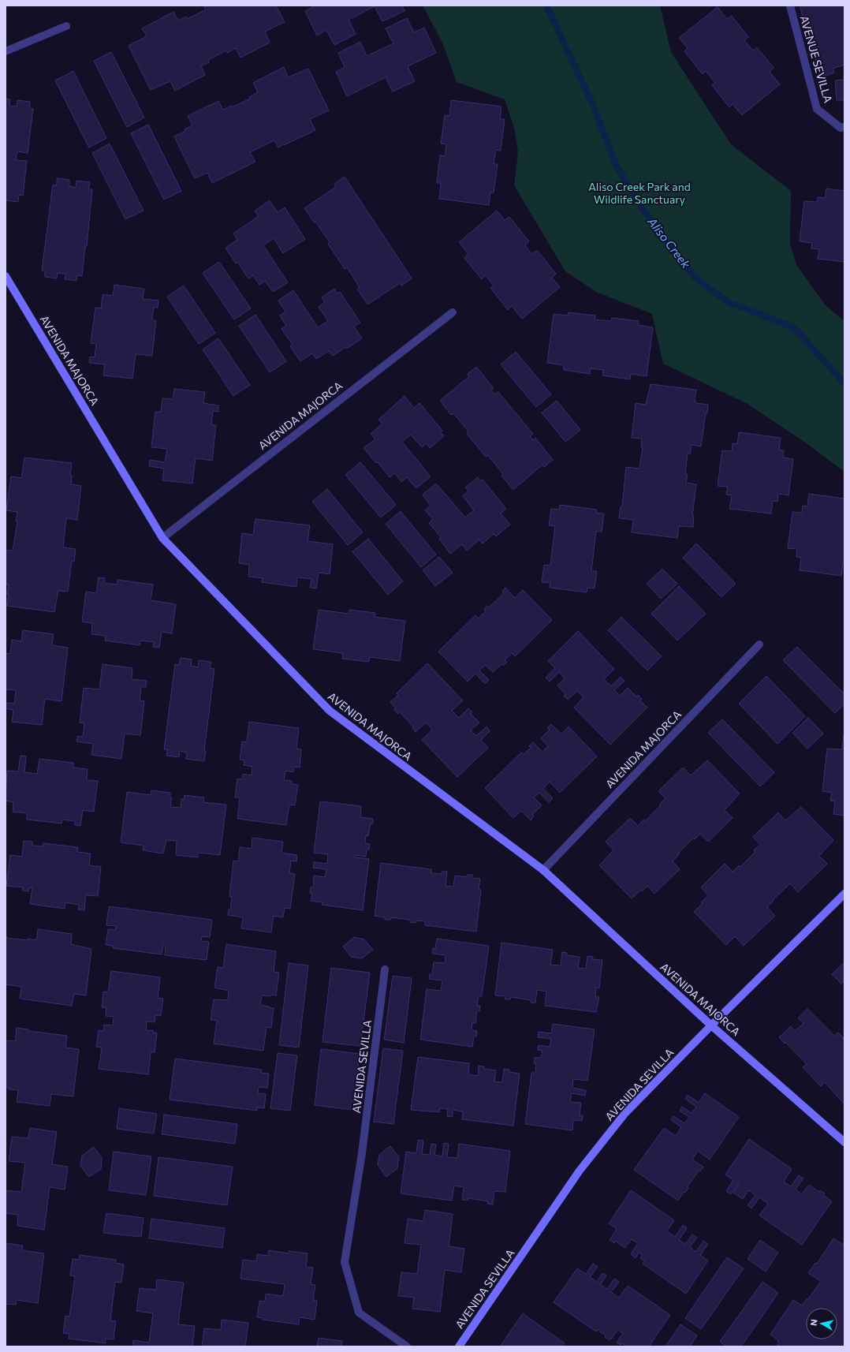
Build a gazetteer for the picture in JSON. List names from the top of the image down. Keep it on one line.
{"streets":{"street":["AVENUE SEVILLA","AVENIDA MAJORCA","AVENIDA SEVILLA"]},"crossings":[["AVENIDA MAJORCA","AVENIDA SEVILLA"]],"water":["Aliso Creek"],"parks":["Aliso Creek Park and Wildlife Sanctuary"],"north":"left"}
